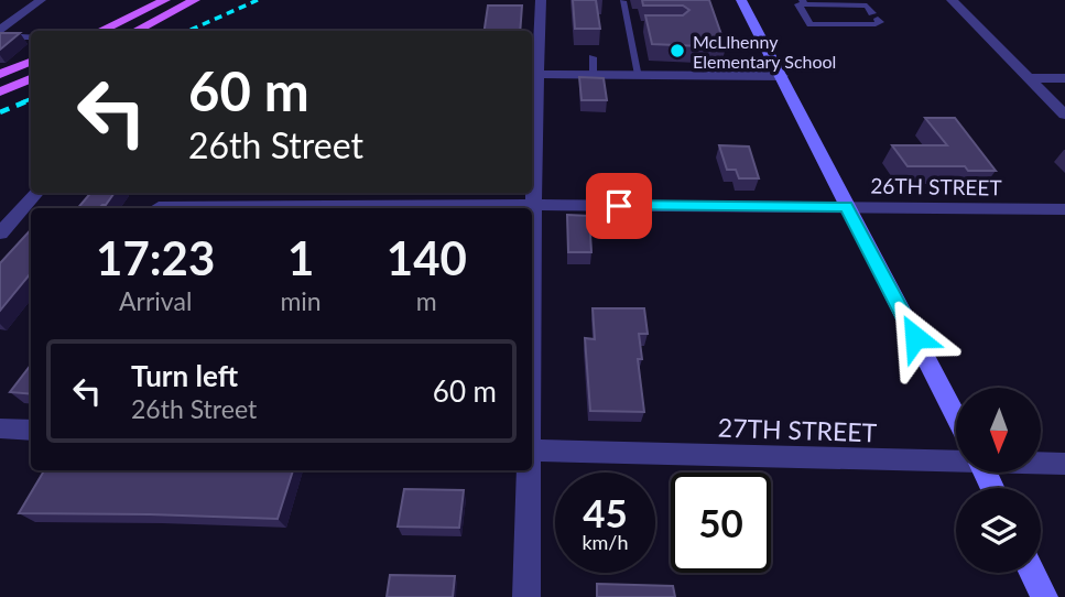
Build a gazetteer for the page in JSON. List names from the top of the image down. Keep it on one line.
{"streets":{"street":["26TH STREET","27TH STREET"]},"places":["McLlhenny Elementary School"],"north":"bottom","page":{"turn":["60 m","26th Street"],"eta":["17:23","Arrival","1","min","140","m"],"list":[{"name":"Turn left","note":"26th Street","value":"60 m"}],"speed":"45 km/h","limit":"50"}}
